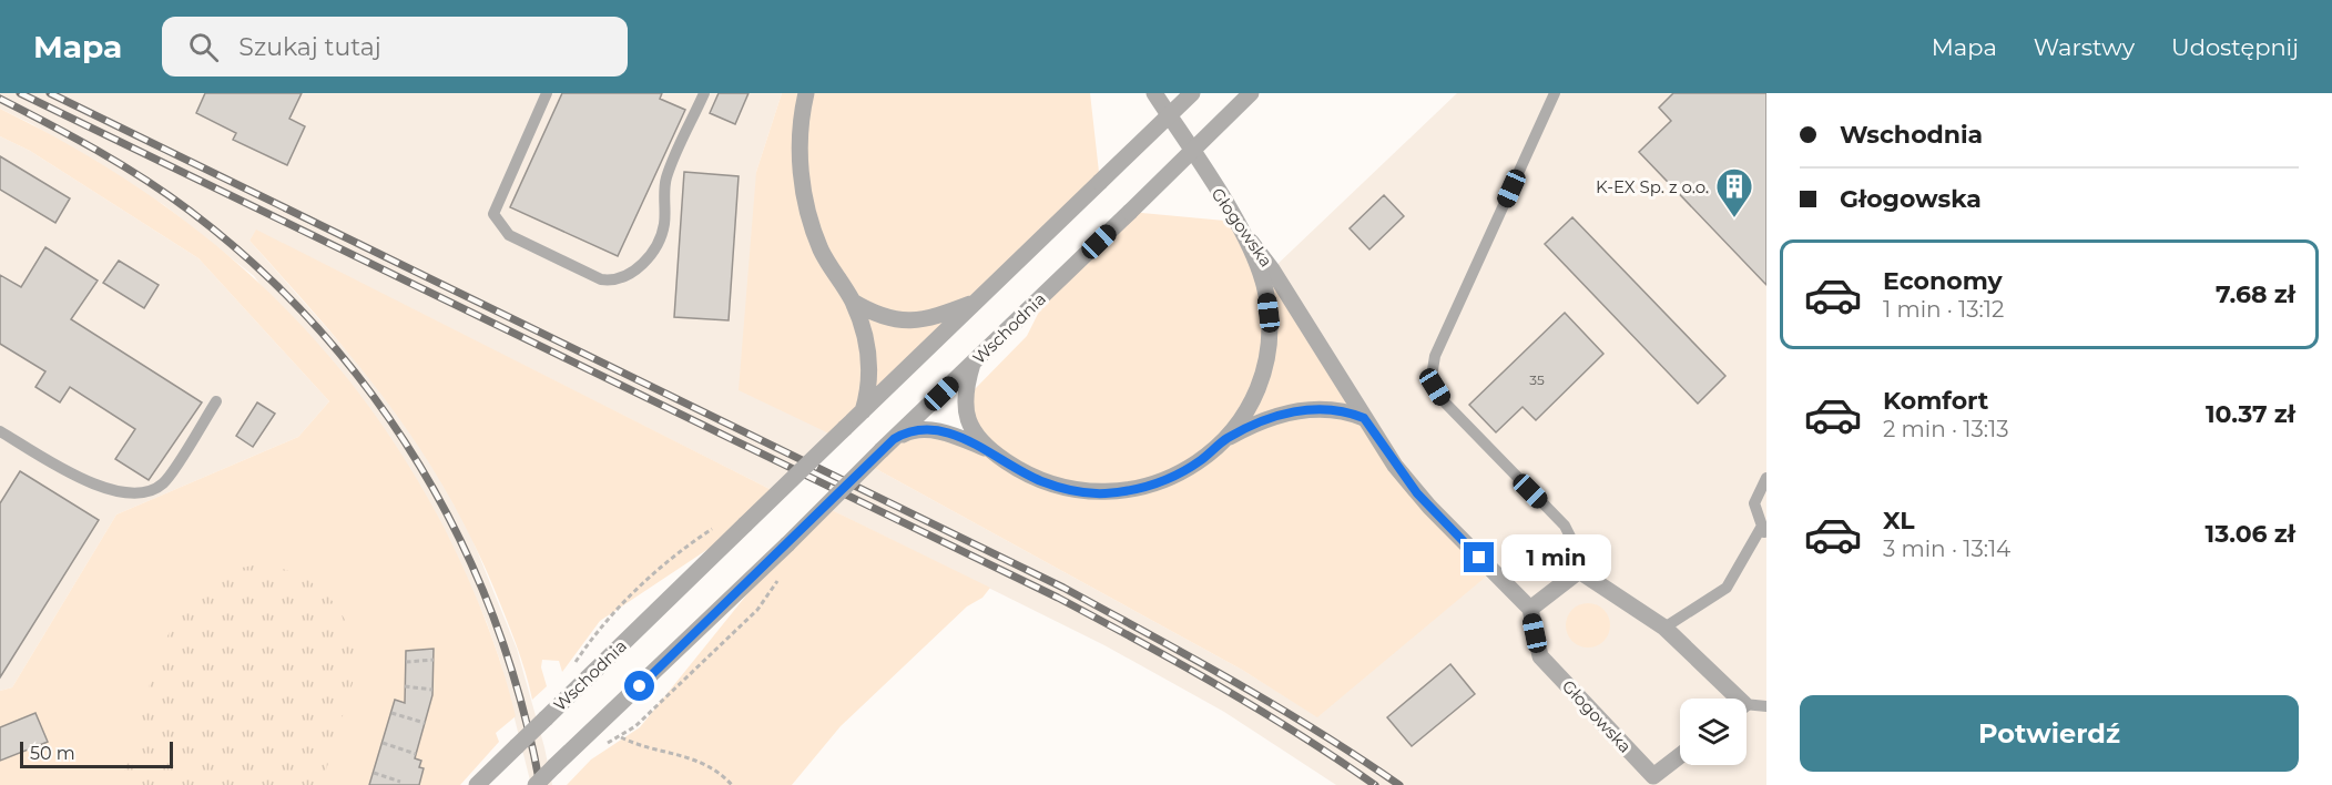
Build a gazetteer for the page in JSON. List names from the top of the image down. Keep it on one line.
{"streets":{"street":["Głogowska","Wschodnia"]},"places":{"building":["K-EX Sp. z o.o."]},"house_numbers":["35"],"scale_bar":"50 m","page":{"header":"Mapa","search":"Szukaj tutaj","nav":["Mapa","Warstwy","Udostępnij"],"banner":["Wschodnia","Głogowska"],"list":[{"name":"Economy","note":"1 min · 13:12","value":"7.68 zł"},{"name":"Komfort","note":"2 min · 13:13","value":"10.37 zł"},{"name":"XL","note":"3 min · 13:14","value":"13.06 zł"}],"bubble":"1 min","buttons":"Potwierdź","scale":"50 m"}}
